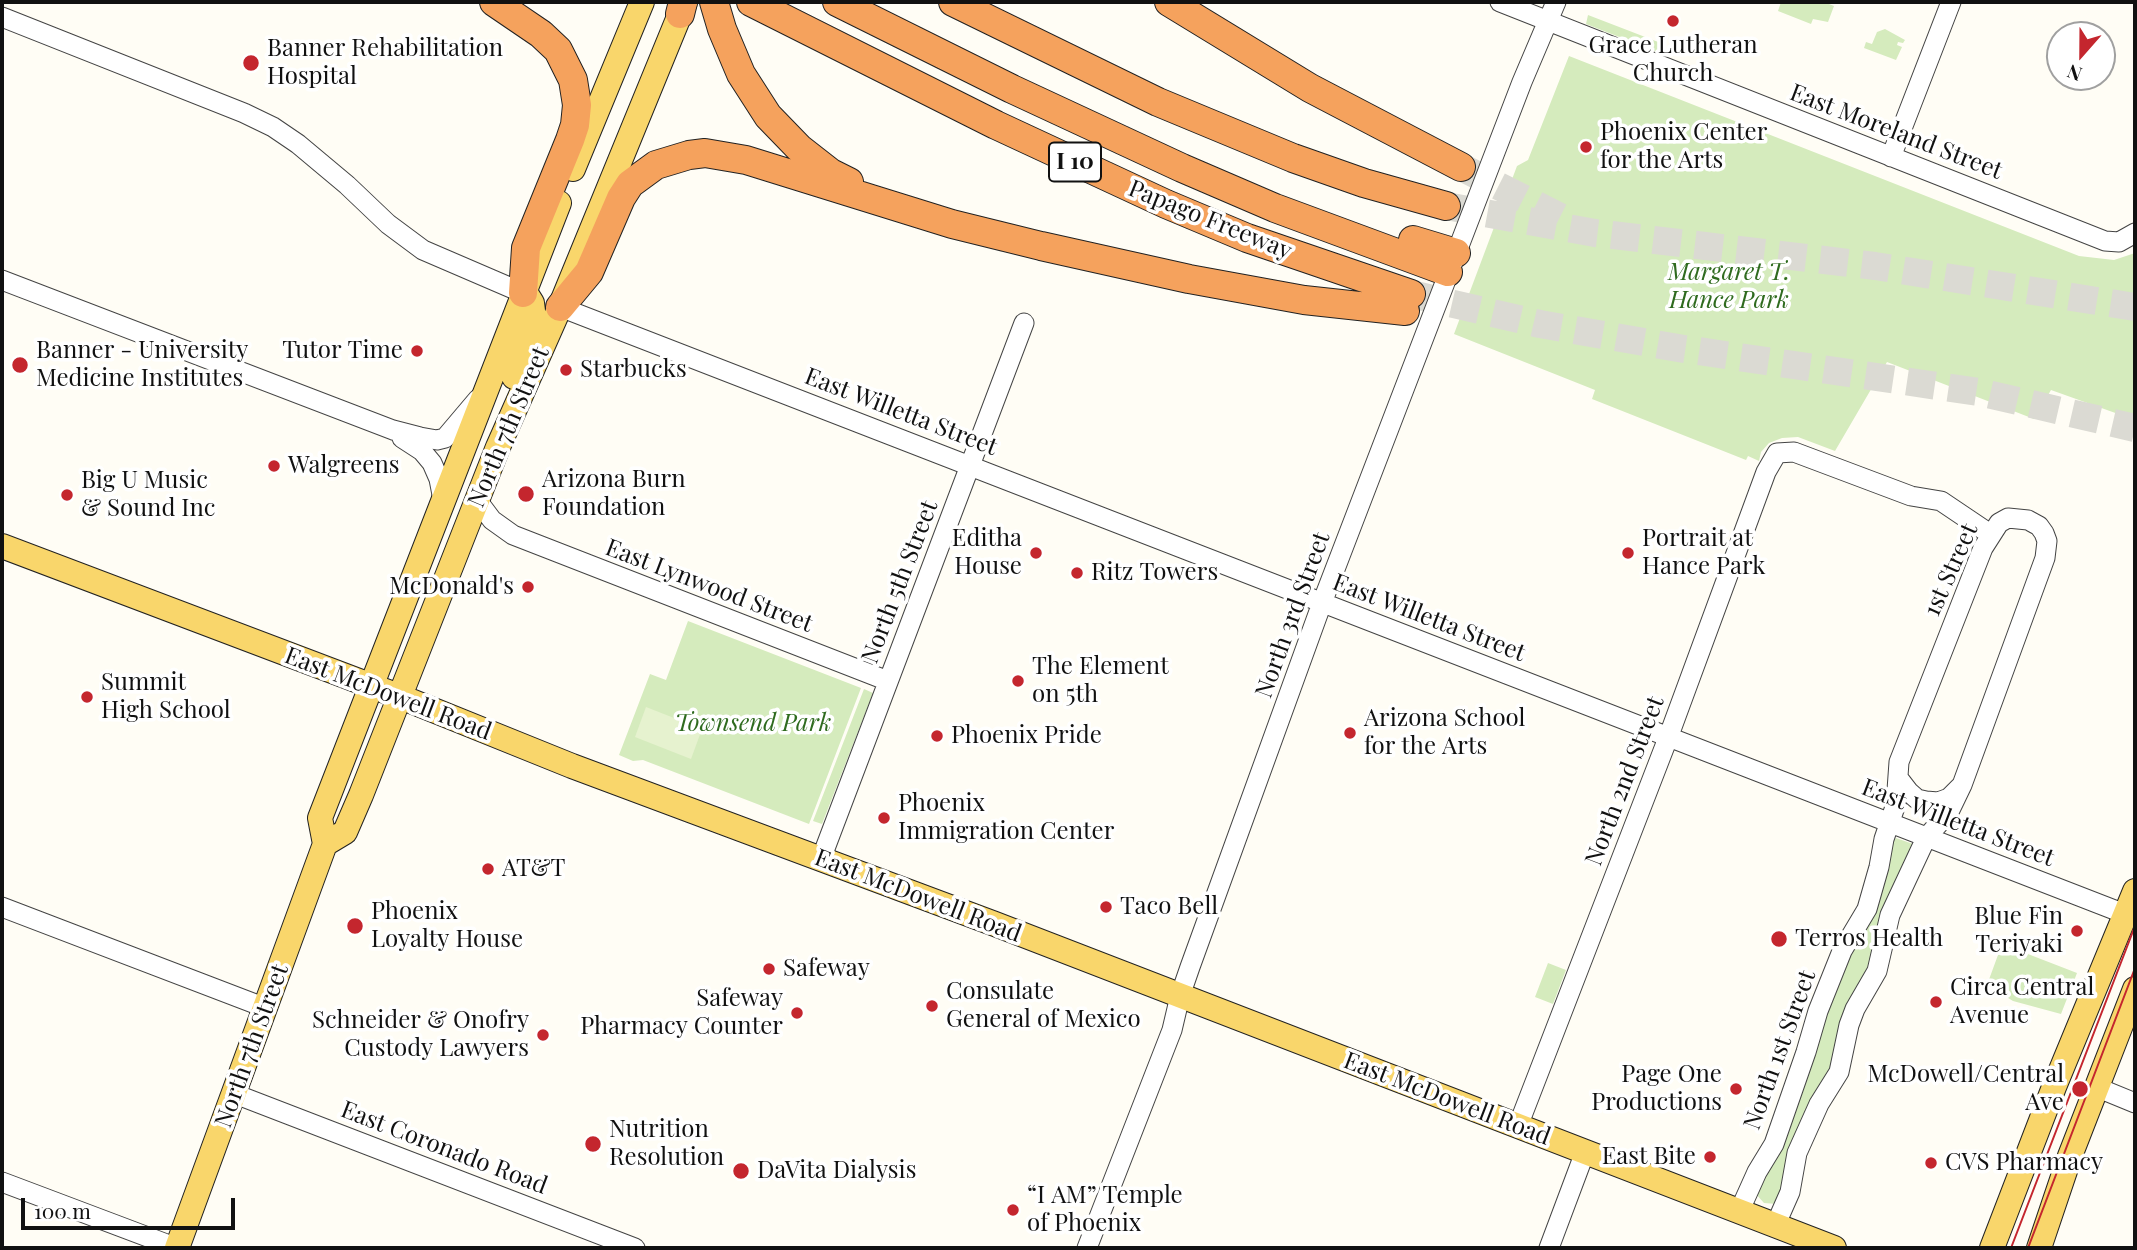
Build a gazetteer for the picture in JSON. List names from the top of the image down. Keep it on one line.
{"streets":{"highway":["I 10","Papago Freeway"],"main road":["North 7th Street","East McDowell Road"],"street":["East Moreland Street","East Willetta Street","1st Street","North 5th Street","East Lynwood Street","North 3rd Street","North 2nd Street","North 1st Street","East Coronado Road"]},"crossings":[["East Moreland Street","North 3rd Street"],["East Willetta Street","North 7th Street"],["East Willetta Street","1st Street"],["East Willetta Street","North 5th Street"],["East Willetta Street","North 3rd Street"],["East Willetta Street","North 2nd Street"],["East Willetta Street","North 1st Street"],["North 7th Street","East Lynwood Street"],["North 7th Street","East McDowell Road"],["North 7th Street","East Coronado Road"],["1st Street","North 2nd Street"],["1st Street","North 1st Street"],["North 5th Street","East Lynwood Street"],["North 5th Street","East McDowell Road"],["North 3rd Street","East McDowell Road"],["East McDowell Road","North 2nd Street"],["East McDowell Road","North 1st Street"]],"parks":["Margaret T. Hance Park","Townsend Park"],"places":["Grace Lutheran Church","Banner Rehabilitation Hospital","Phoenix Center for the Arts","Tutor Time","Banner - University Medicine Institutes","Starbucks","Walgreens","Arizona Burn Foundation","Big U Music & Sound Inc","Editha House","Portrait at Hance Park","Ritz Towers","McDonald's","The Element on 5th","Summit High School","Arizona School for the Arts","Phoenix Pride","Phoenix Immigration Center","AT&T","Taco Bell","Phoenix Loyalty House","Blue Fin Teriyaki","Terros Health","Safeway","Circa Central Avenue","Consulate General of Mexico","Safeway Pharmacy Counter","Schneider & Onofry Custody Lawyers","Page One Productions","McDowell/Central Ave","Nutrition Resolution","East Bite","CVS Pharmacy","DaVita Dialysis","“I AM” Temple of Phoenix"],"scale_bar":"100 m","north":"bottom"}
